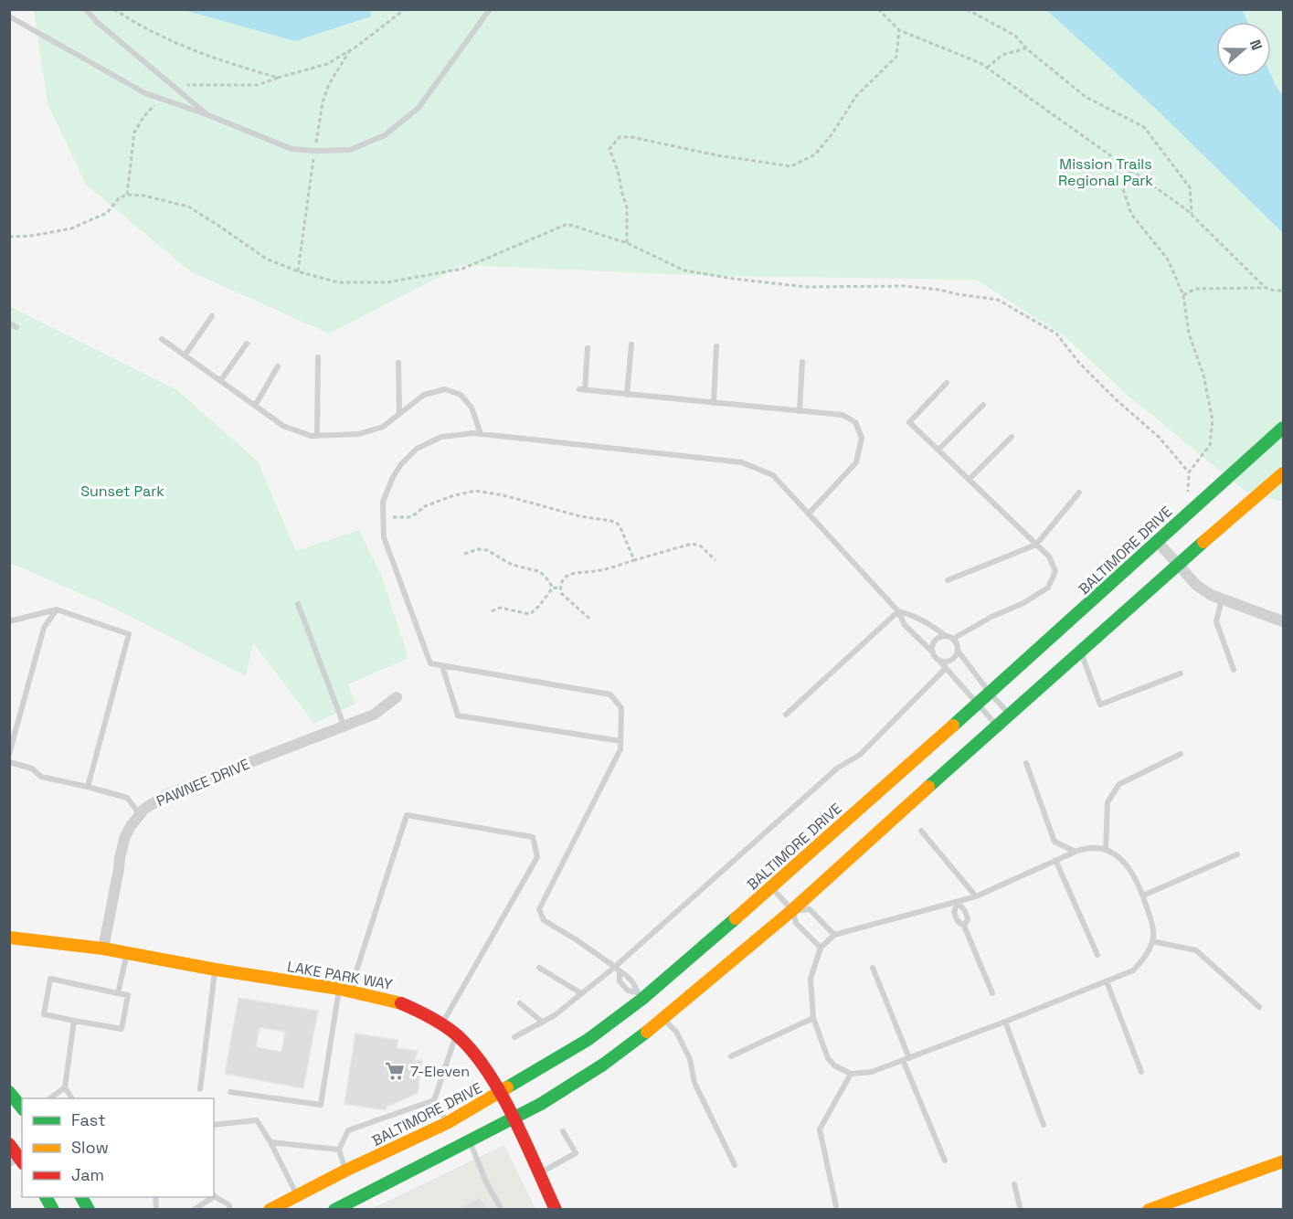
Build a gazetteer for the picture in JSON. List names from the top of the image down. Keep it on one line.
{"streets":{"main road":["BALTIMORE DRIVE","LAKE PARK WAY"],"street":["PAWNEE DRIVE"]},"crossings":[["BALTIMORE DRIVE","LAKE PARK WAY"],["PAWNEE DRIVE","LAKE PARK WAY"]],"parks":["Mission Trails Regional Park","Sunset Park"],"places":{"supermarket":["7-Eleven"]},"legend":["Fast","Slow","Jam"],"north":"right"}
